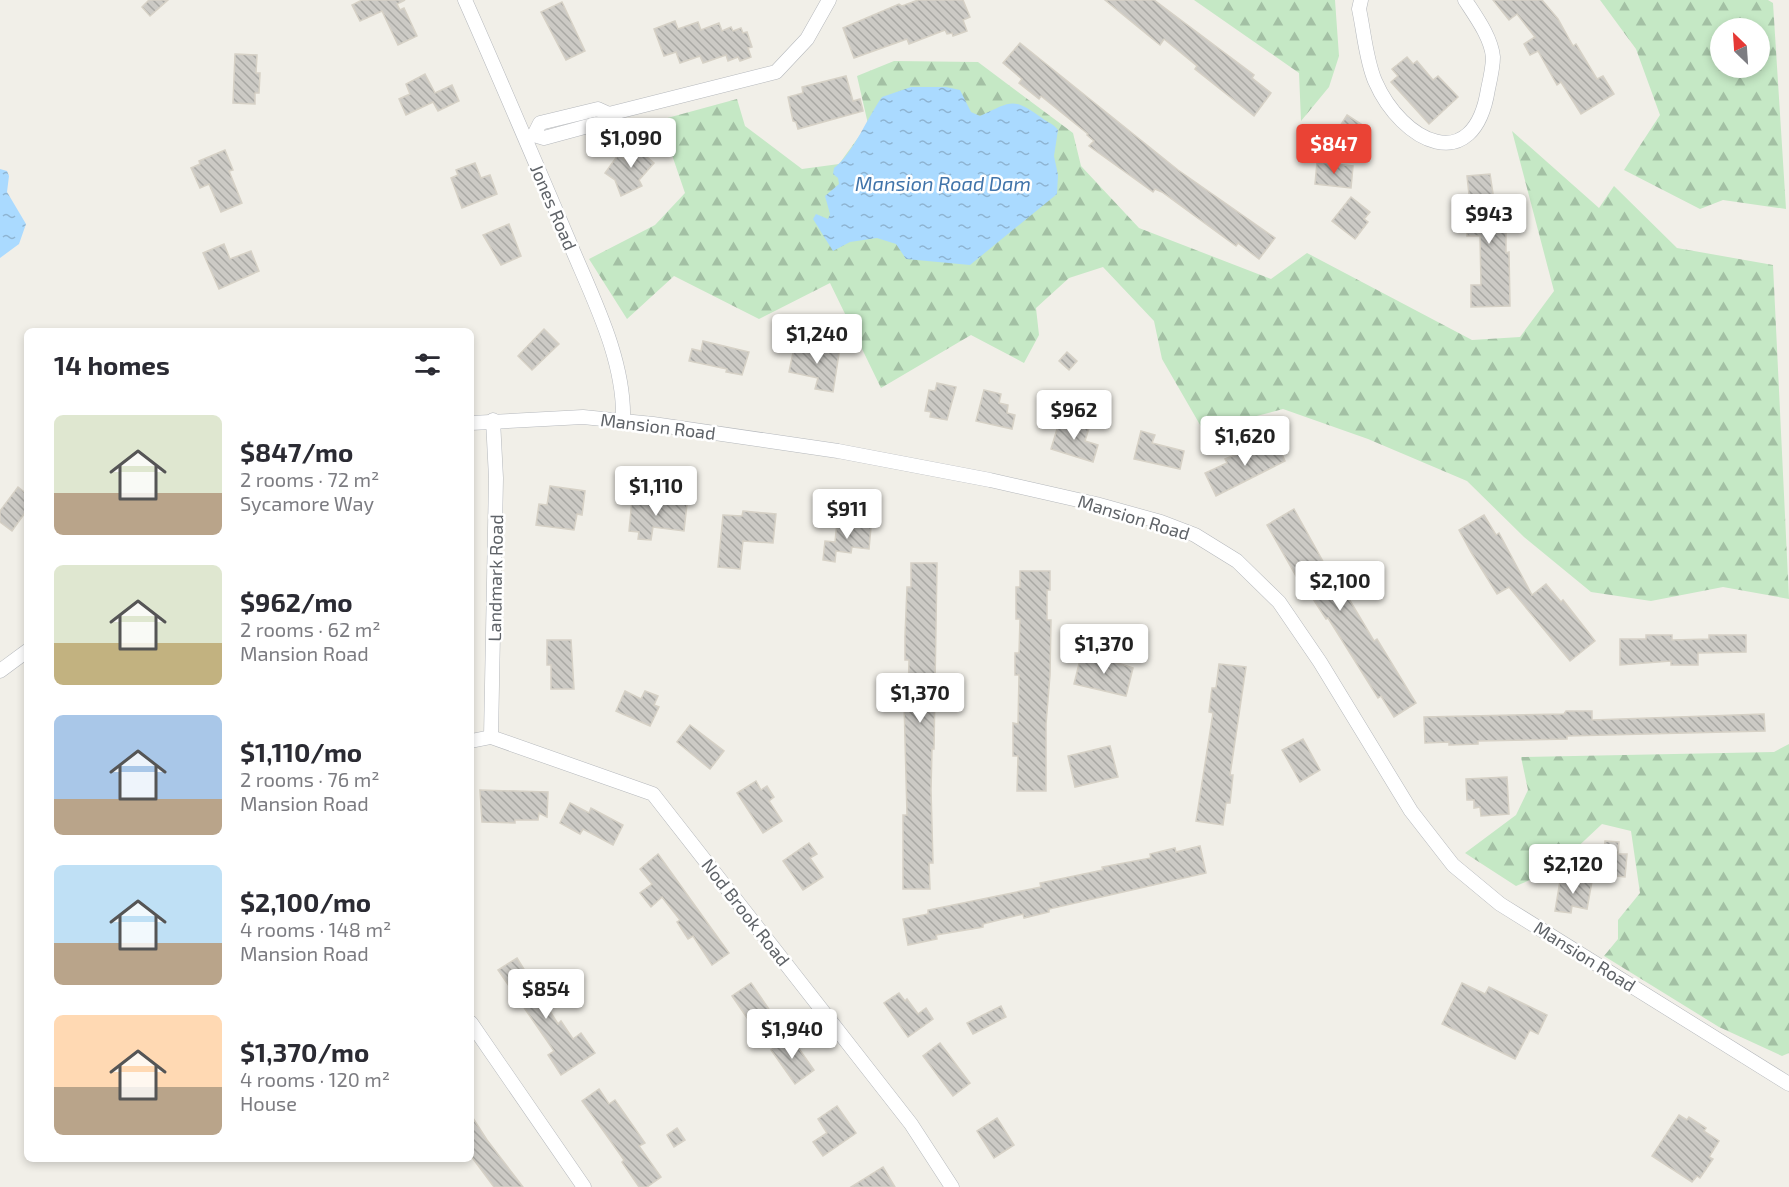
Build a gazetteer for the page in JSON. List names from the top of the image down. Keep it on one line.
{"streets":{"street":["Jones Road","Mansion Road","Landmark Road","Nod Brook Road"]},"crossings":[["Jones Road","Mansion Road"],["Mansion Road","Landmark Road"],["Landmark Road","Nod Brook Road"]],"water":["Mansion Road Dam"],"north":"top left","page":{"price":["$1,090","$847","$943","$1,240","$962","$1,620","$1,110","$911","$2,100","$1,370","$1,370","$2,120","$854","$1,940"],"heading":"14 homes","list":[{"name":"$847/mo","note":"2 rooms · 72 m² · Sycamore Way"},{"name":"$962/mo","note":"2 rooms · 62 m² · Mansion Road"},{"name":"$1,110/mo","note":"2 rooms · 76 m² · Mansion Road"},{"name":"$2,100/mo","note":"4 rooms · 148 m² · Mansion Road"},{"name":"$1,370/mo","note":"4 rooms · 120 m² · House"}]}}
